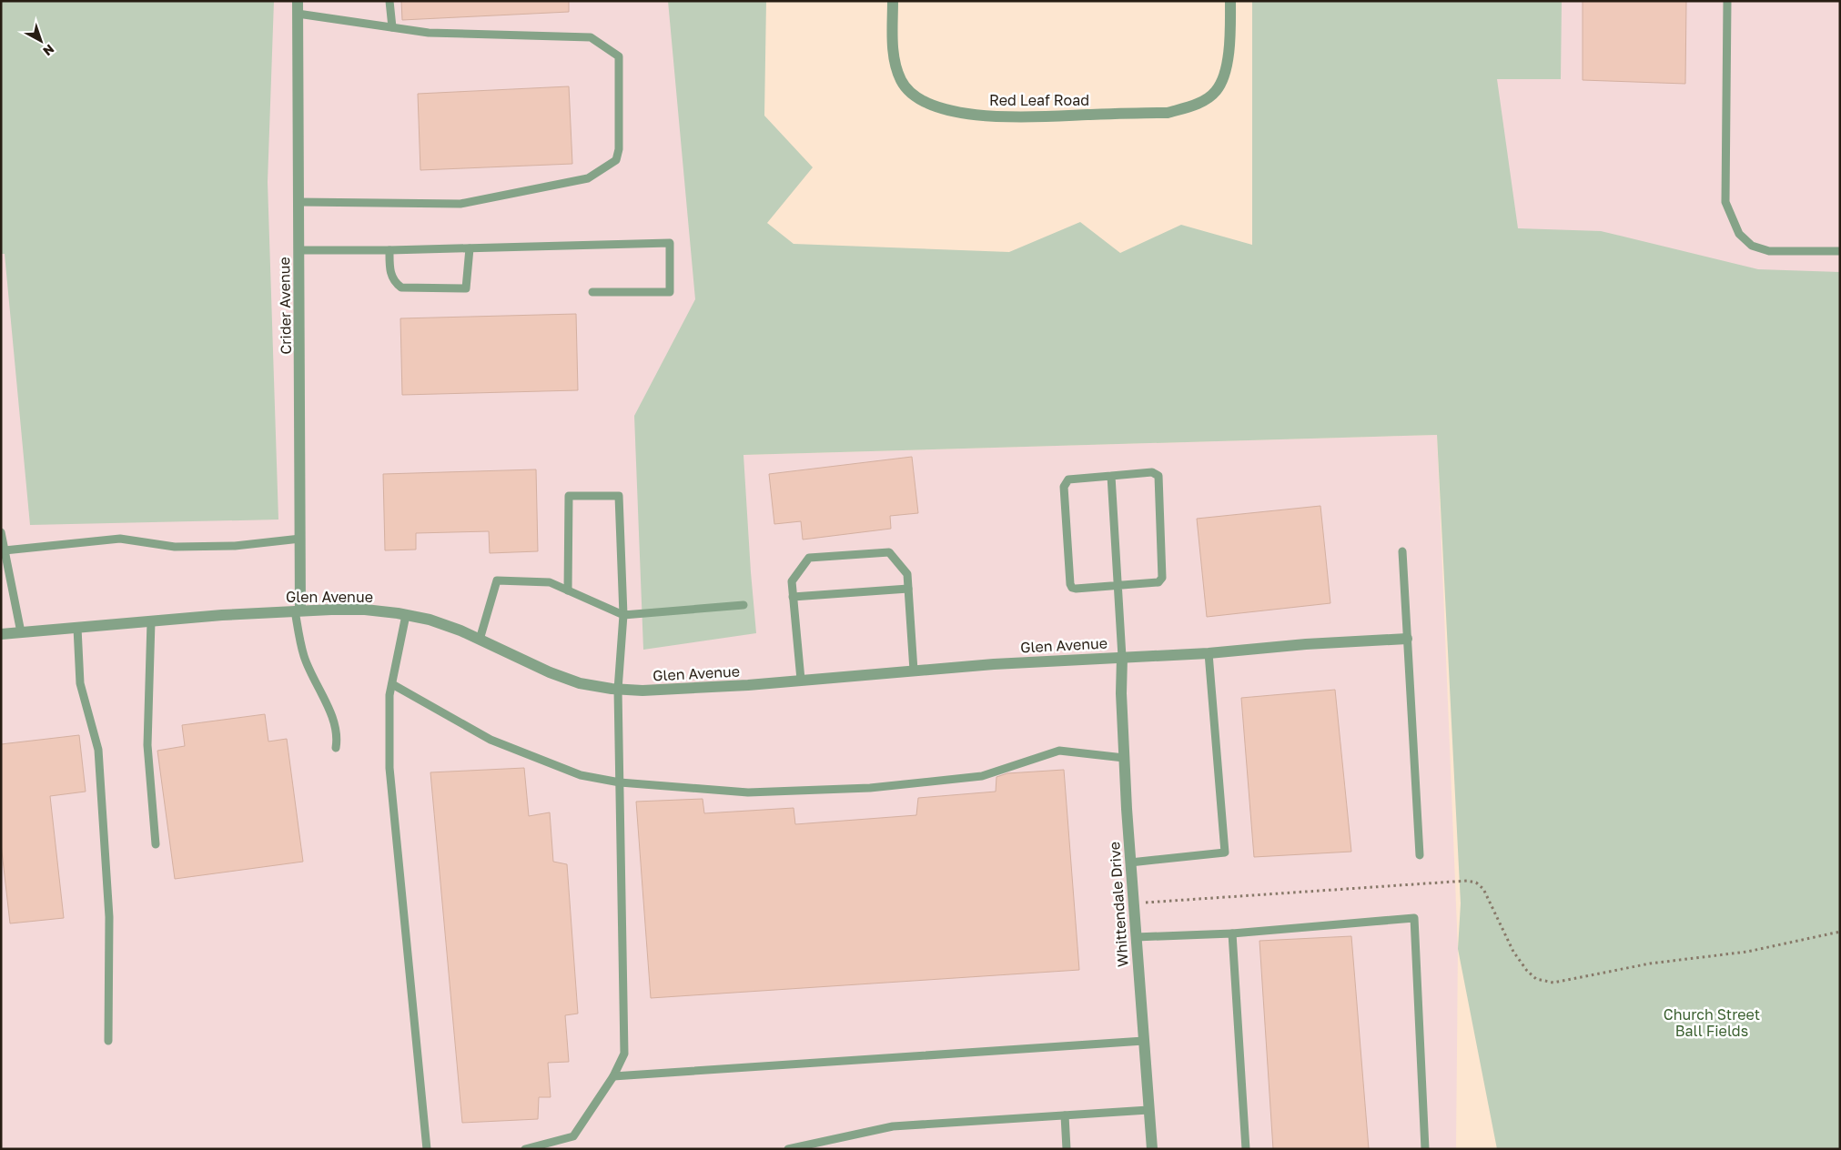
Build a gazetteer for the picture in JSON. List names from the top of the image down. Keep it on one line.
{"streets":{"street":["Red Leaf Road","Crider Avenue","Glen Avenue","Whittendale Drive"]},"crossings":[["Crider Avenue","Glen Avenue"],["Glen Avenue","Whittendale Drive"]],"parks":["Church Street Ball Fields"],"north":"bottom right"}
